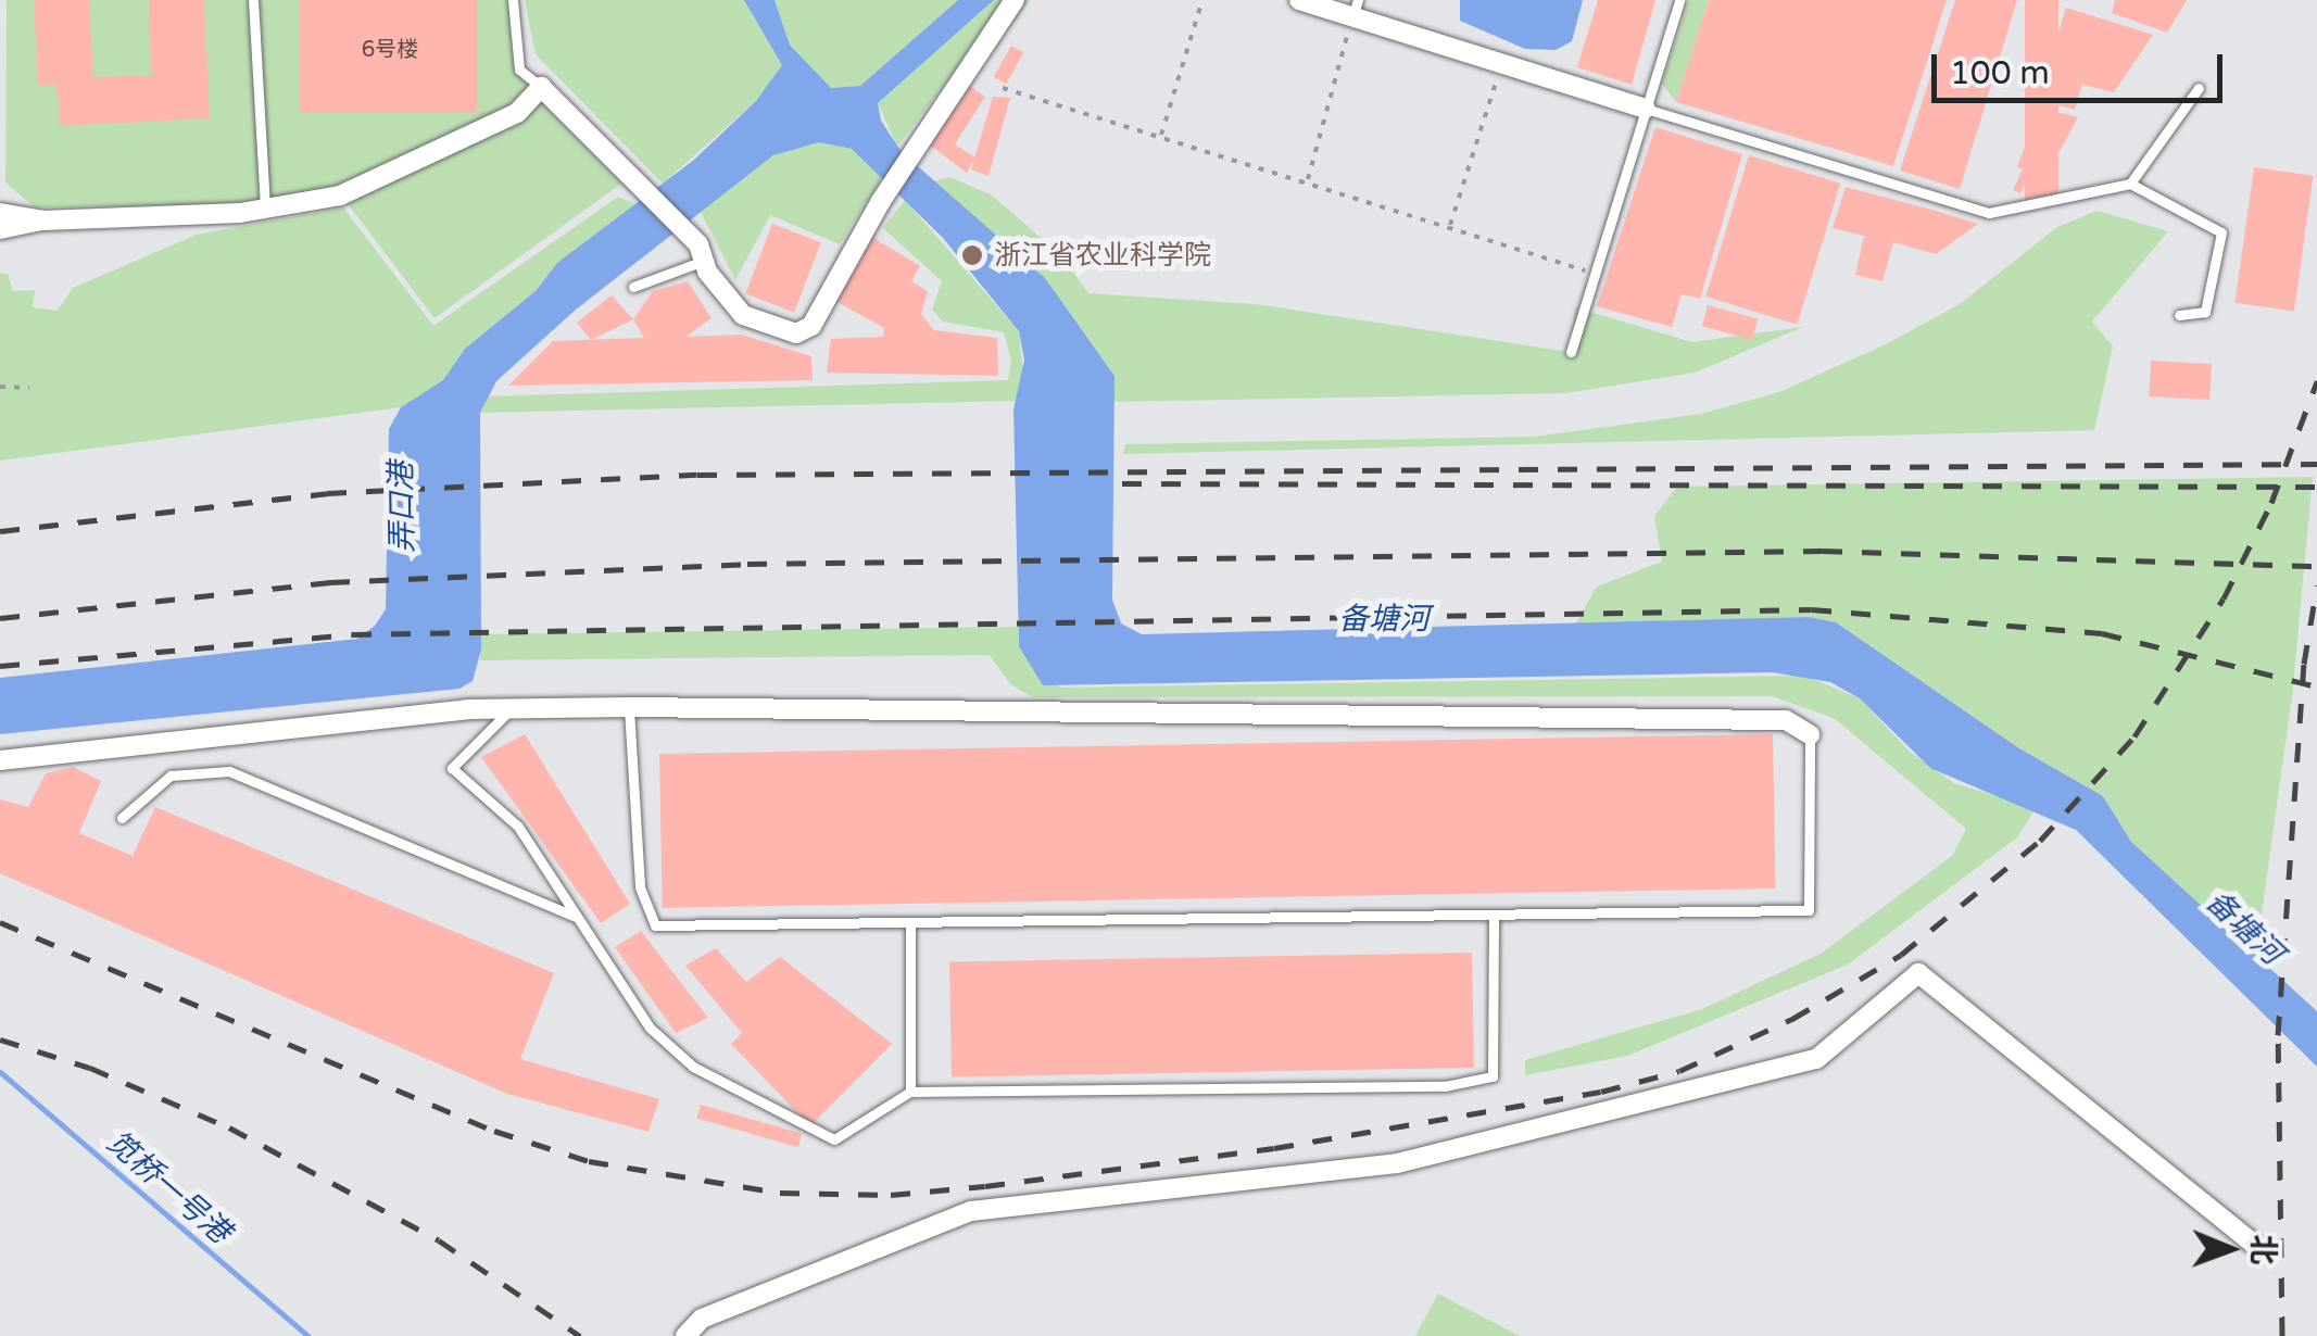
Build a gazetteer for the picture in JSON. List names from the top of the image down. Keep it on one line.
{"water":["弄口港","备塘河","笕桥一号港"],"places":["浙江省农业科学院"],"house_numbers":["6号楼"],"scale_bar":"100 m","north":"right"}
